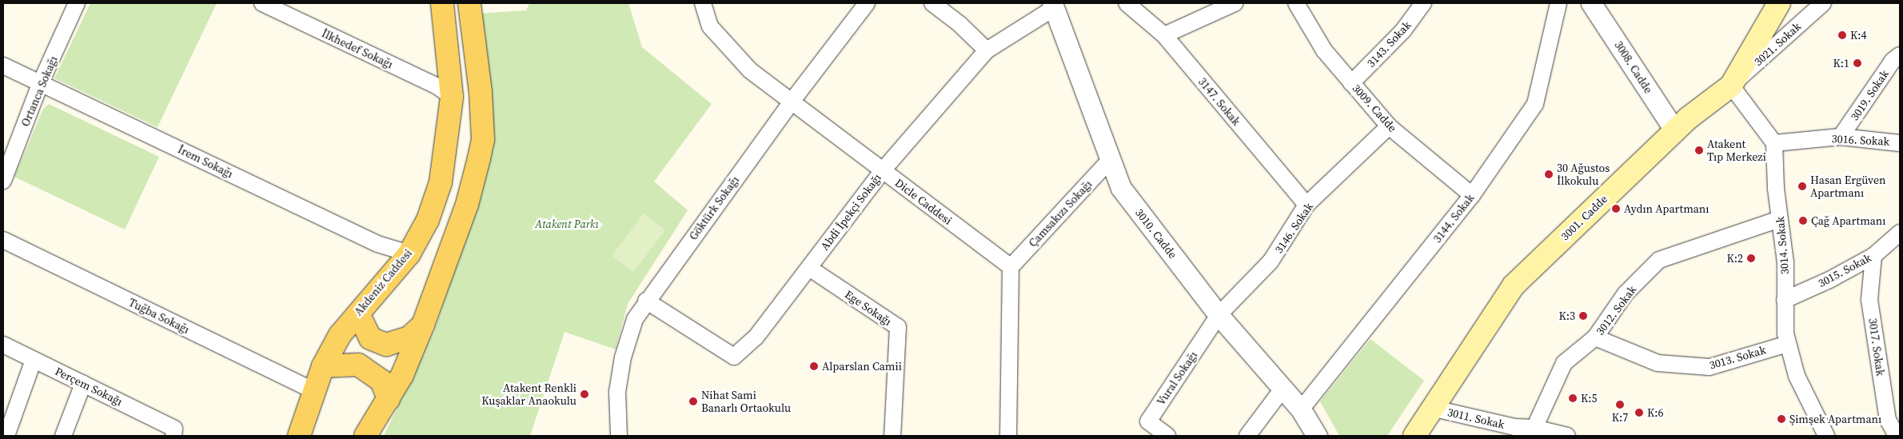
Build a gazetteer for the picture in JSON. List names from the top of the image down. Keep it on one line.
{"streets":{"main road":["3001. Cadde","Akdeniz Caddesi"],"street":["3143. Sokak","3021. Sokak","İlkhedef Sokağı","3008. Cadde","Ortanca Sokağı","3019. Sokak","3147. Sokak","3009. Cadde","3016. Sokak","İrem Sokağı","Dicle Caddesi","Göktürk Sokağı","Abdi İpekçi Sokağı","Çamsakızı Sokağı","3144. Sokak","3146. Sokak","3010. Cadde","3014. Sokak","3015. Sokak","Ege Sokağı","3012. Sokak","Tuğba Sokağı","3017. Sokak","3013. Sokak","Vural Sokağı","Perçem Sokağı","3011. Sokak"]},"crossings":[["3143. Sokak","3009. Cadde"],["3021. Sokak","3001. Cadde"],["İlkhedef Sokağı","Akdeniz Caddesi"],["3008. Cadde","3001. Cadde"],["Ortanca Sokağı","İrem Sokağı"],["3019. Sokak","3016. Sokak"],["3147. Sokak","3146. Sokak"],["3009. Cadde","3144. Sokak"],["3009. Cadde","3146. Sokak"],["3016. Sokak","3014. Sokak"],["İrem Sokağı","Akdeniz Caddesi"],["Dicle Caddesi","Göktürk Sokağı"],["Dicle Caddesi","Abdi İpekçi Sokağı"],["Dicle Caddesi","Çamsakızı Sokağı"],["Göktürk Sokağı","Abdi İpekçi Sokağı"],["Abdi İpekçi Sokağı","3010. Cadde"],["Abdi İpekçi Sokağı","Ege Sokağı"],["Çamsakızı Sokağı","3010. Cadde"],["3001. Cadde","3011. Sokak"],["3144. Sokak","3010. Cadde"],["3146. Sokak","3010. Cadde"],["3146. Sokak","Vural Sokağı"],["3010. Cadde","Vural Sokağı"],["3014. Sokak","3015. Sokak"],["3014. Sokak","3012. Sokak"],["3014. Sokak","3013. Sokak"],["3015. Sokak","3017. Sokak"],["Akdeniz Caddesi","Tuğba Sokağı"],["3012. Sokak","3013. Sokak"],["3012. Sokak","3011. Sokak"]],"parks":["Atakent Parkı"],"places":["K:4","K:1","Atakent Tıp Merkezi","30 Ağustos İlkokulu","Hasan Ergüven Apartmanı","Aydın Apartmanı","Çağ Apartmanı","K:2","K:3","Alparslan Camii","Atakent Renkli Kuşaklar Anaokulu","K:5","Nihat Sami Banarlı Ortaokulu","K:7","K:6","Şimşek Apartmanı"]}
